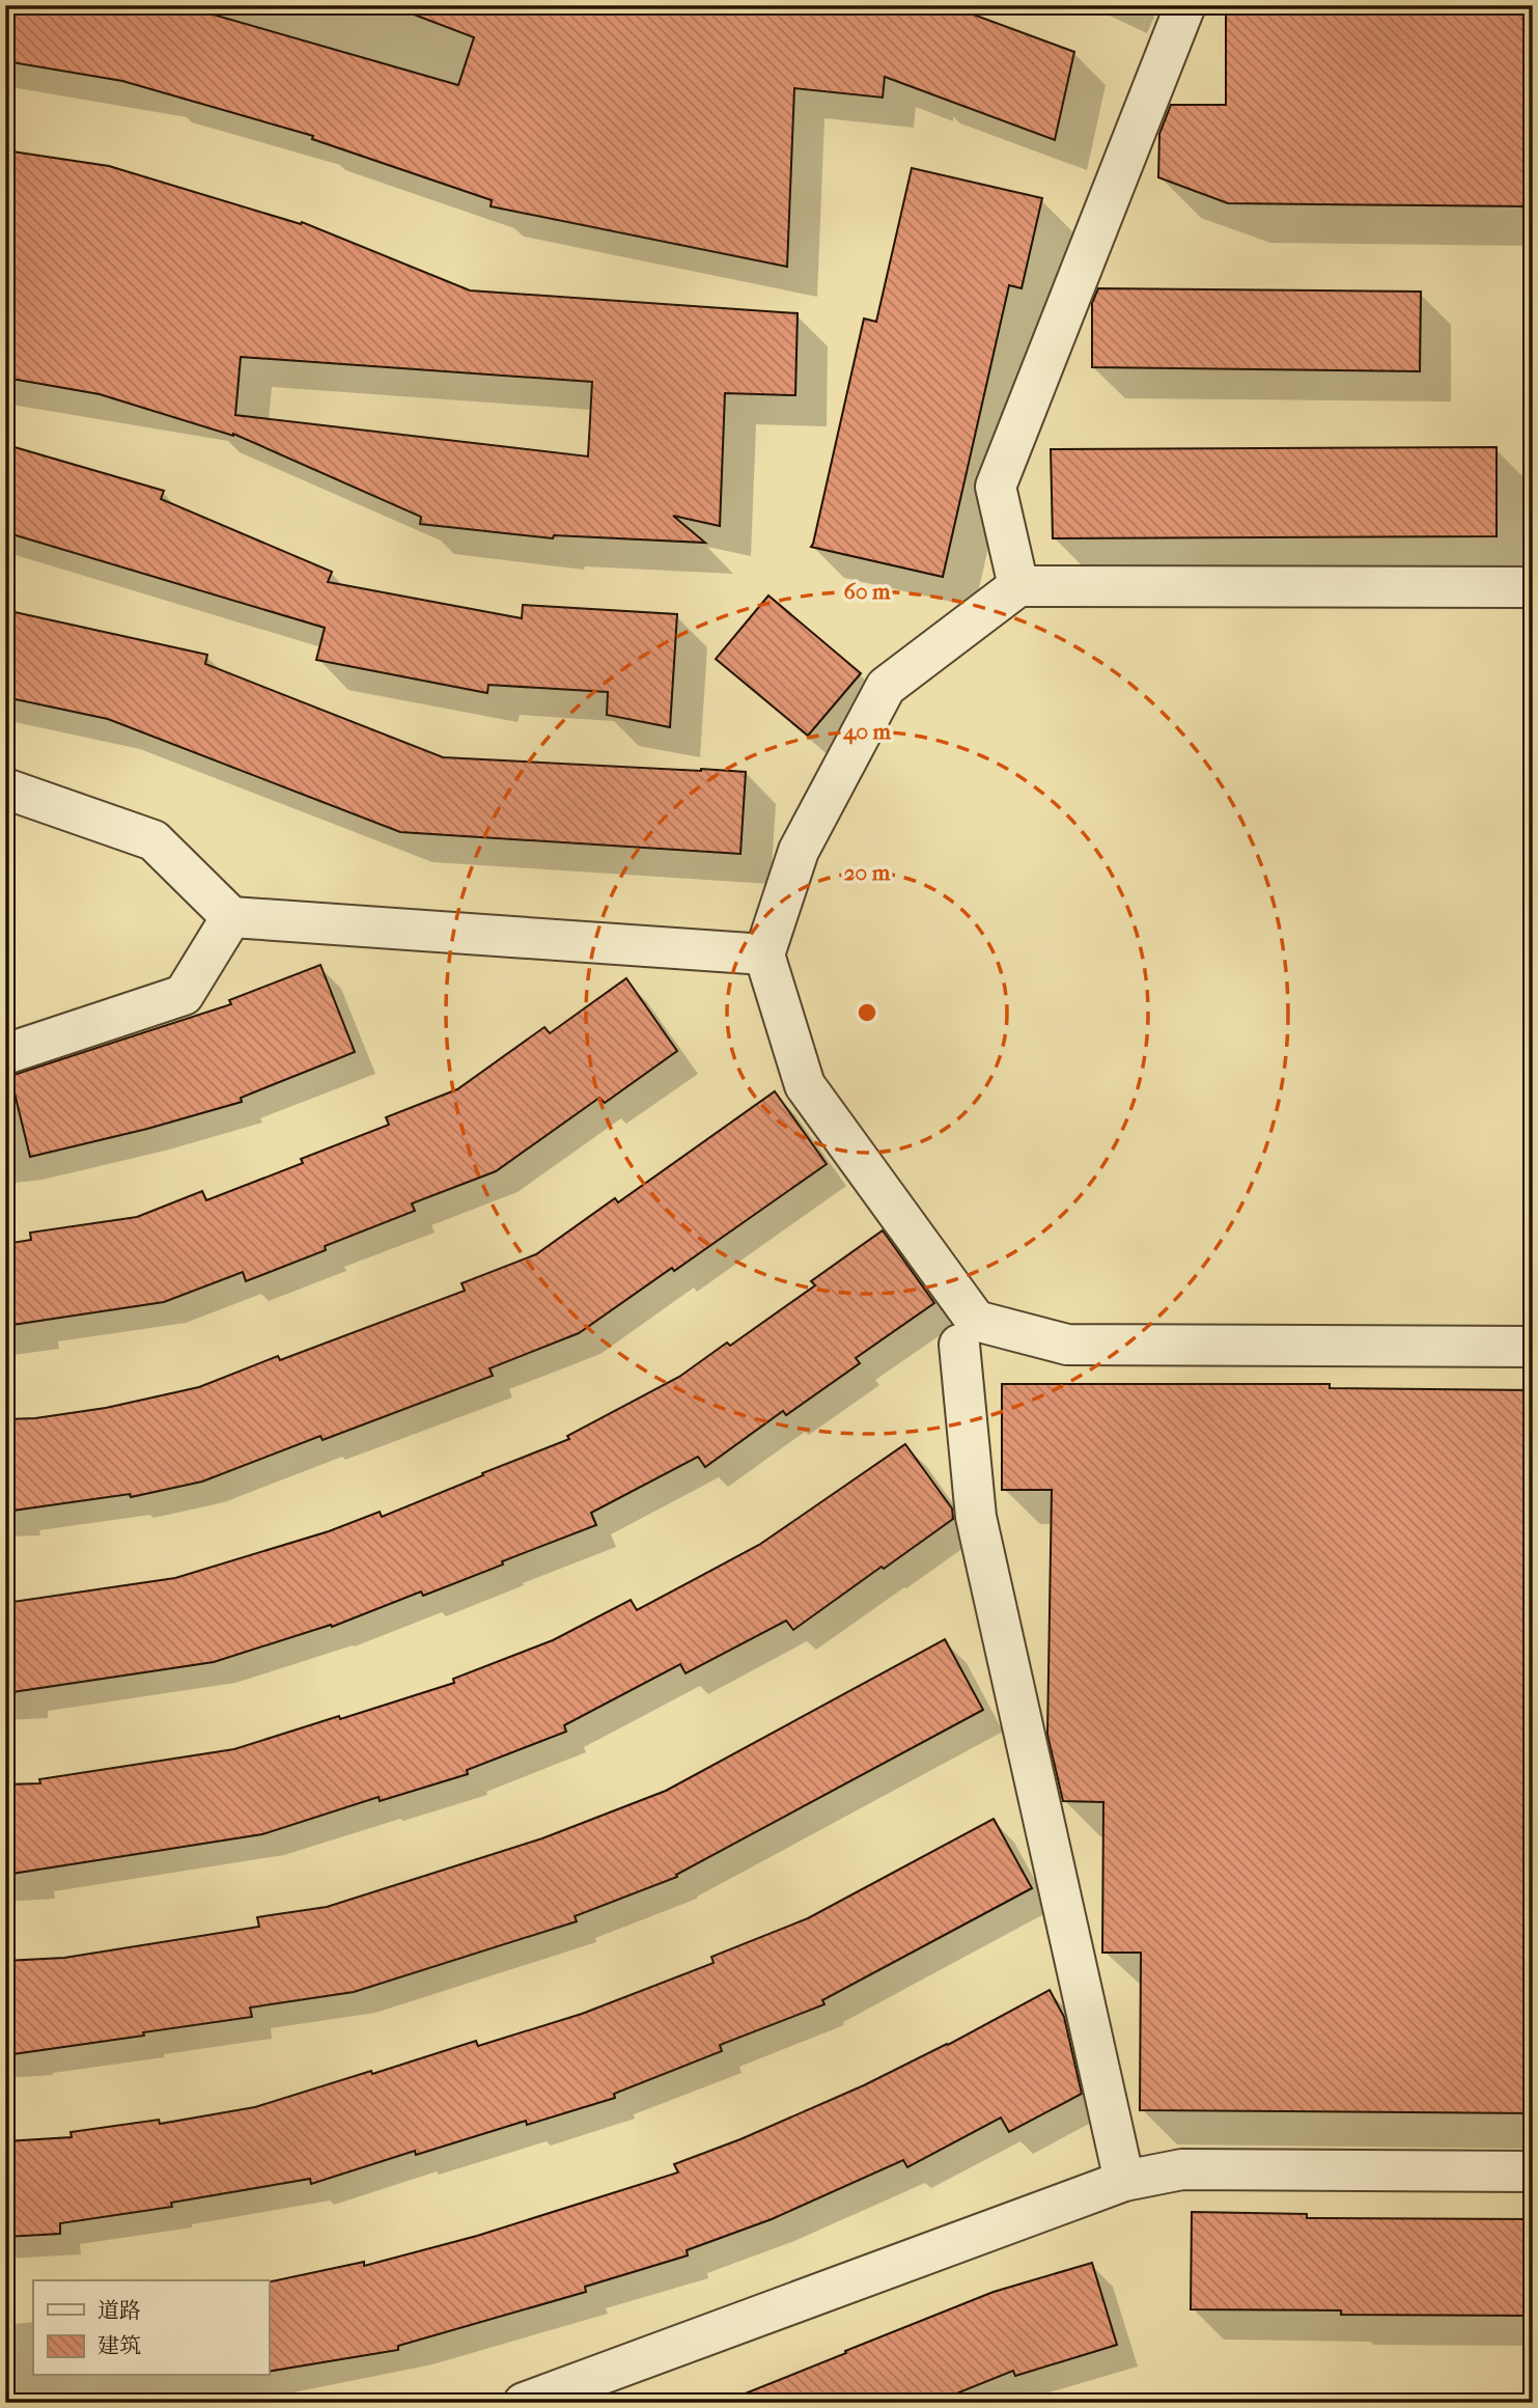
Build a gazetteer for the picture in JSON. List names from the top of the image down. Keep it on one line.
{"legend":["道路","建筑"],"rings":["60 m","40 m","20 m"]}
